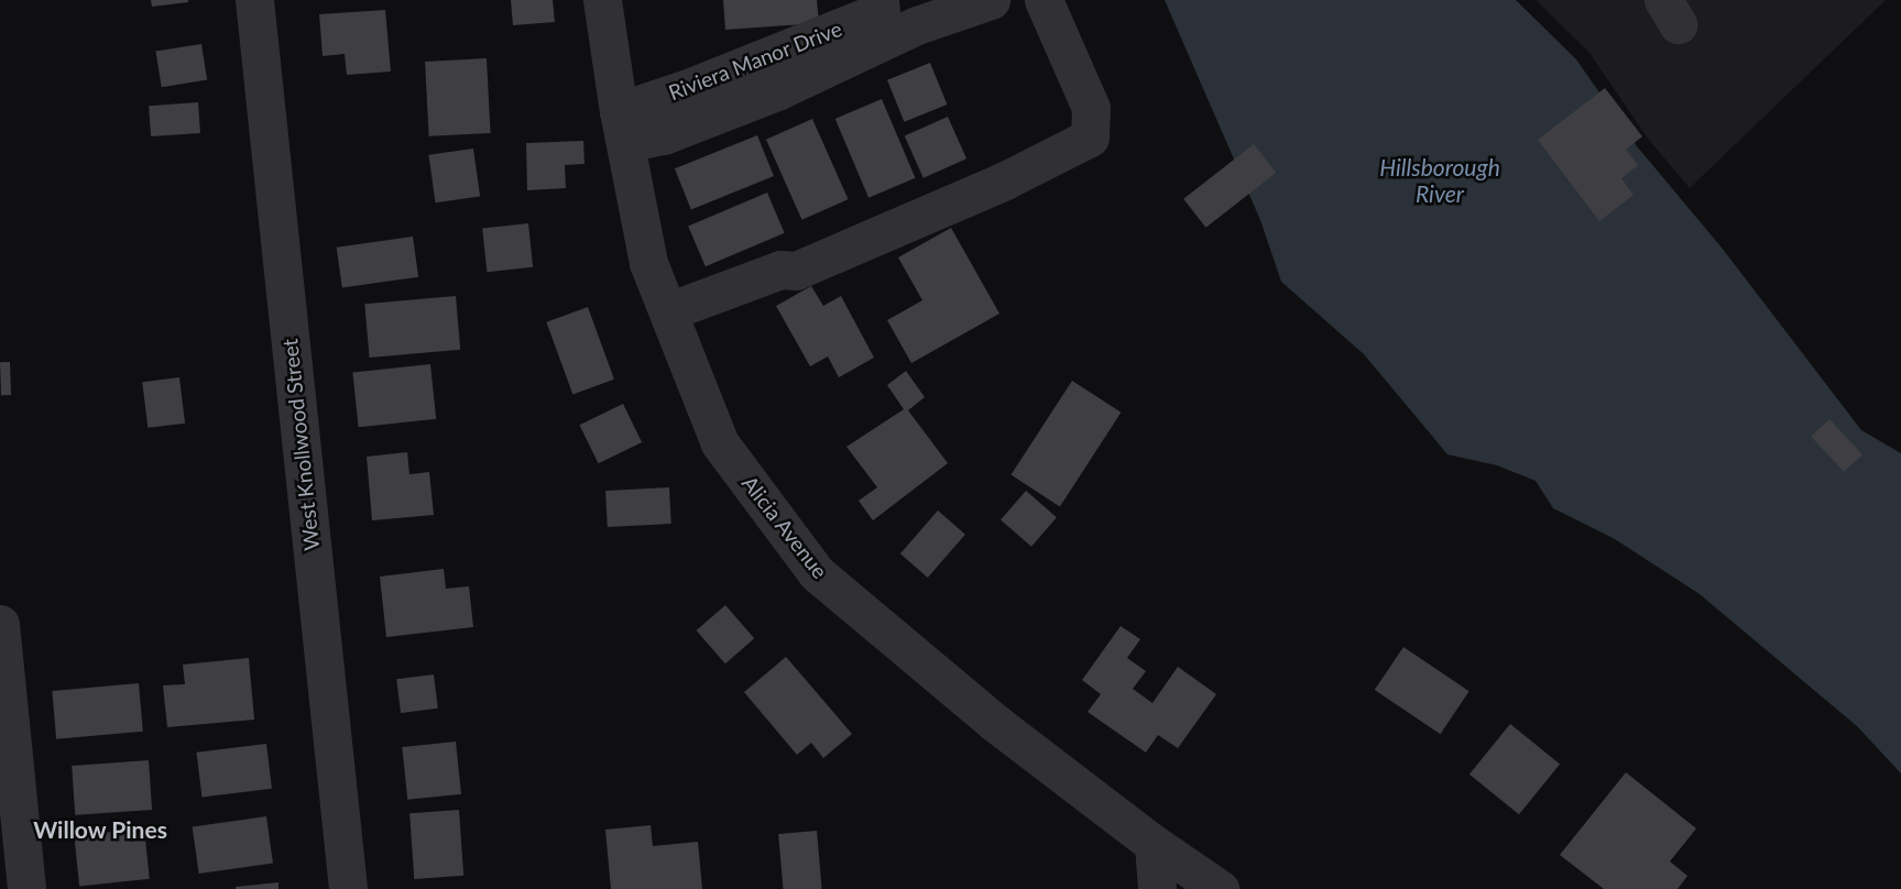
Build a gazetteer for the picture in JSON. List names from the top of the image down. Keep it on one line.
{"streets":{"street":["Riviera Manor Drive","West Knollwood Street","Alicia Avenue"]},"crossings":[["Riviera Manor Drive","Alicia Avenue"]],"districts":["Willow Pines"],"water":["Hillsborough River"]}
